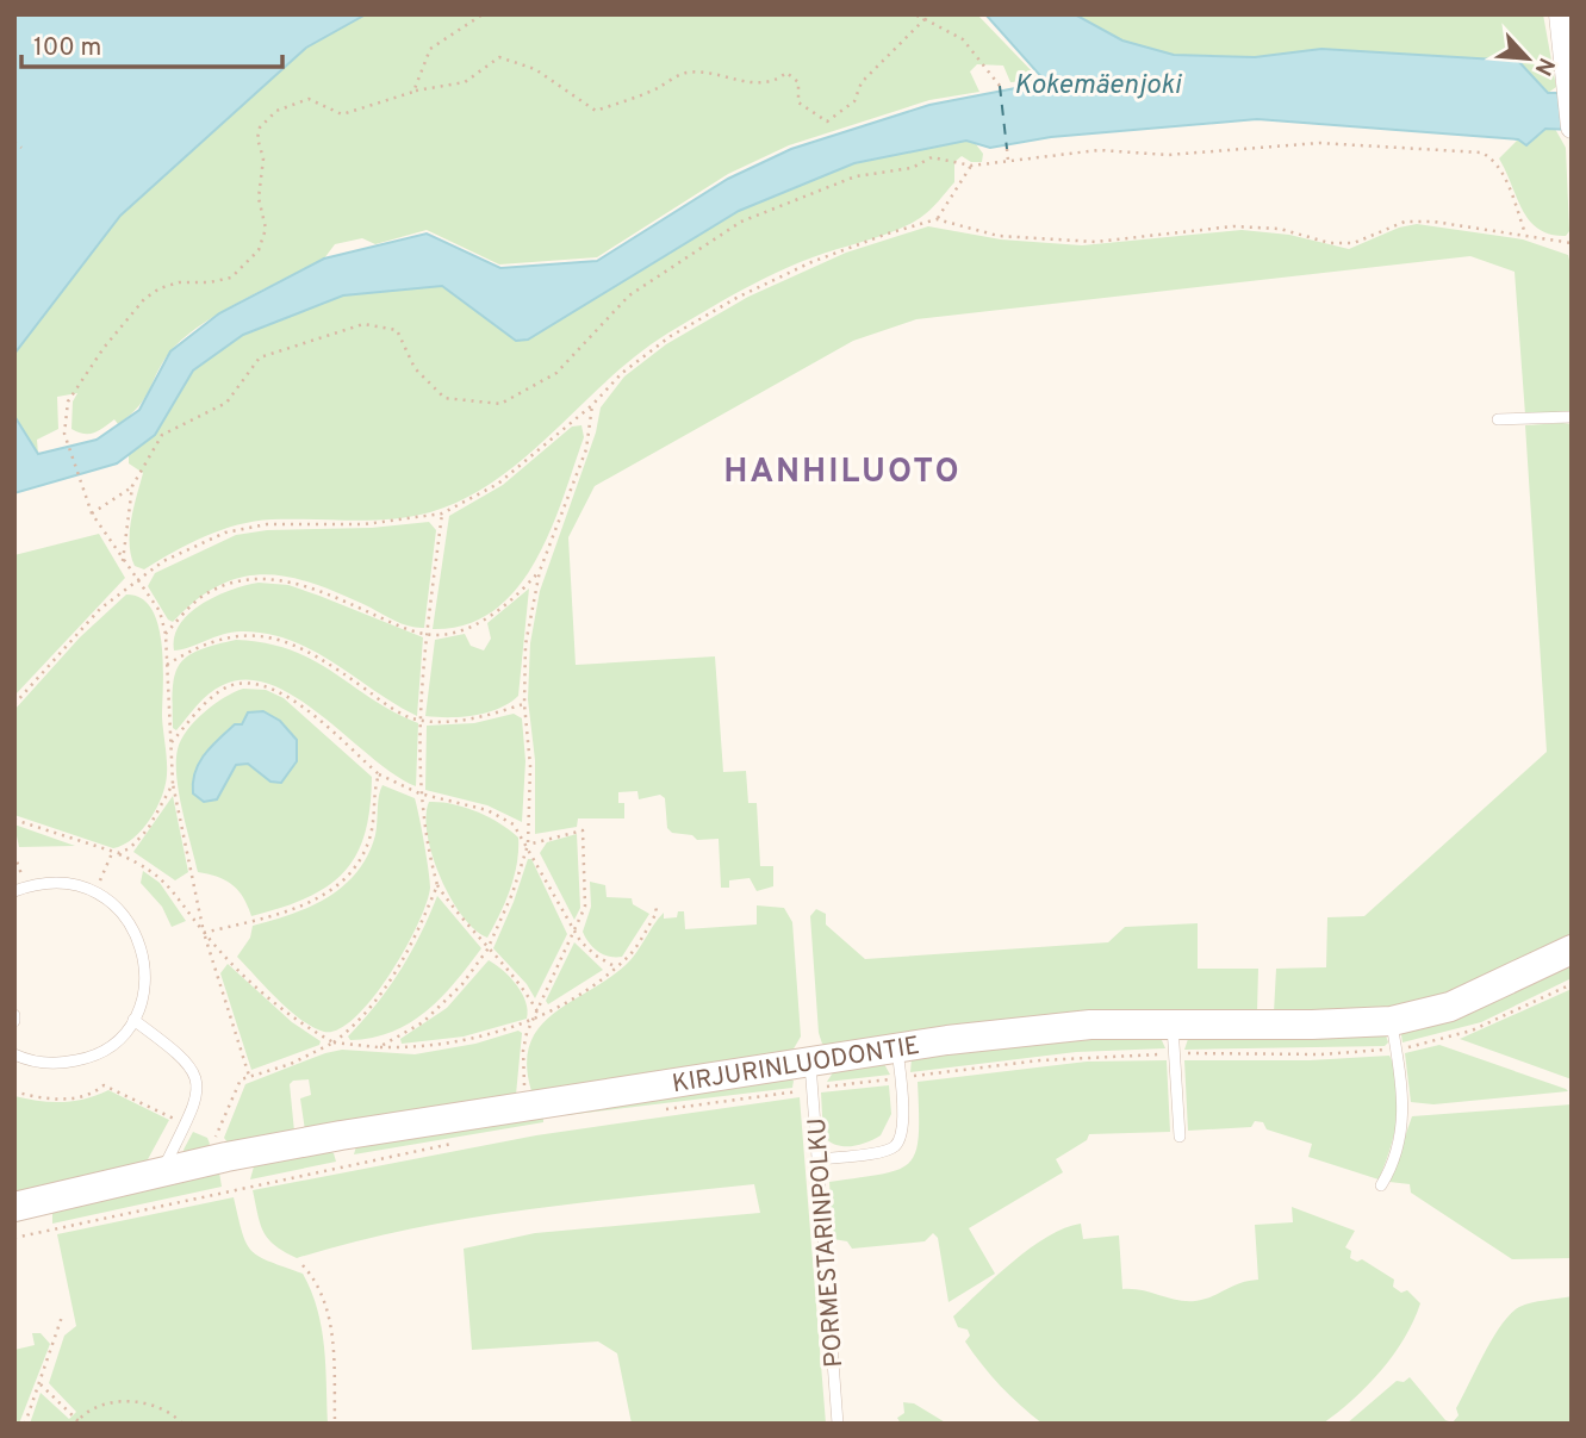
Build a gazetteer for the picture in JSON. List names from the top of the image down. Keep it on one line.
{"streets":{"street":["KIRJURINLUODONTIE"],"lane":["PORMESTARINPOLKU"]},"crossings":[["KIRJURINLUODONTIE","PORMESTARINPOLKU"]],"districts":["HANHILUOTO"],"water":["Kokemäenjoki"],"scale_bar":"100 m","north":"bottom right"}
